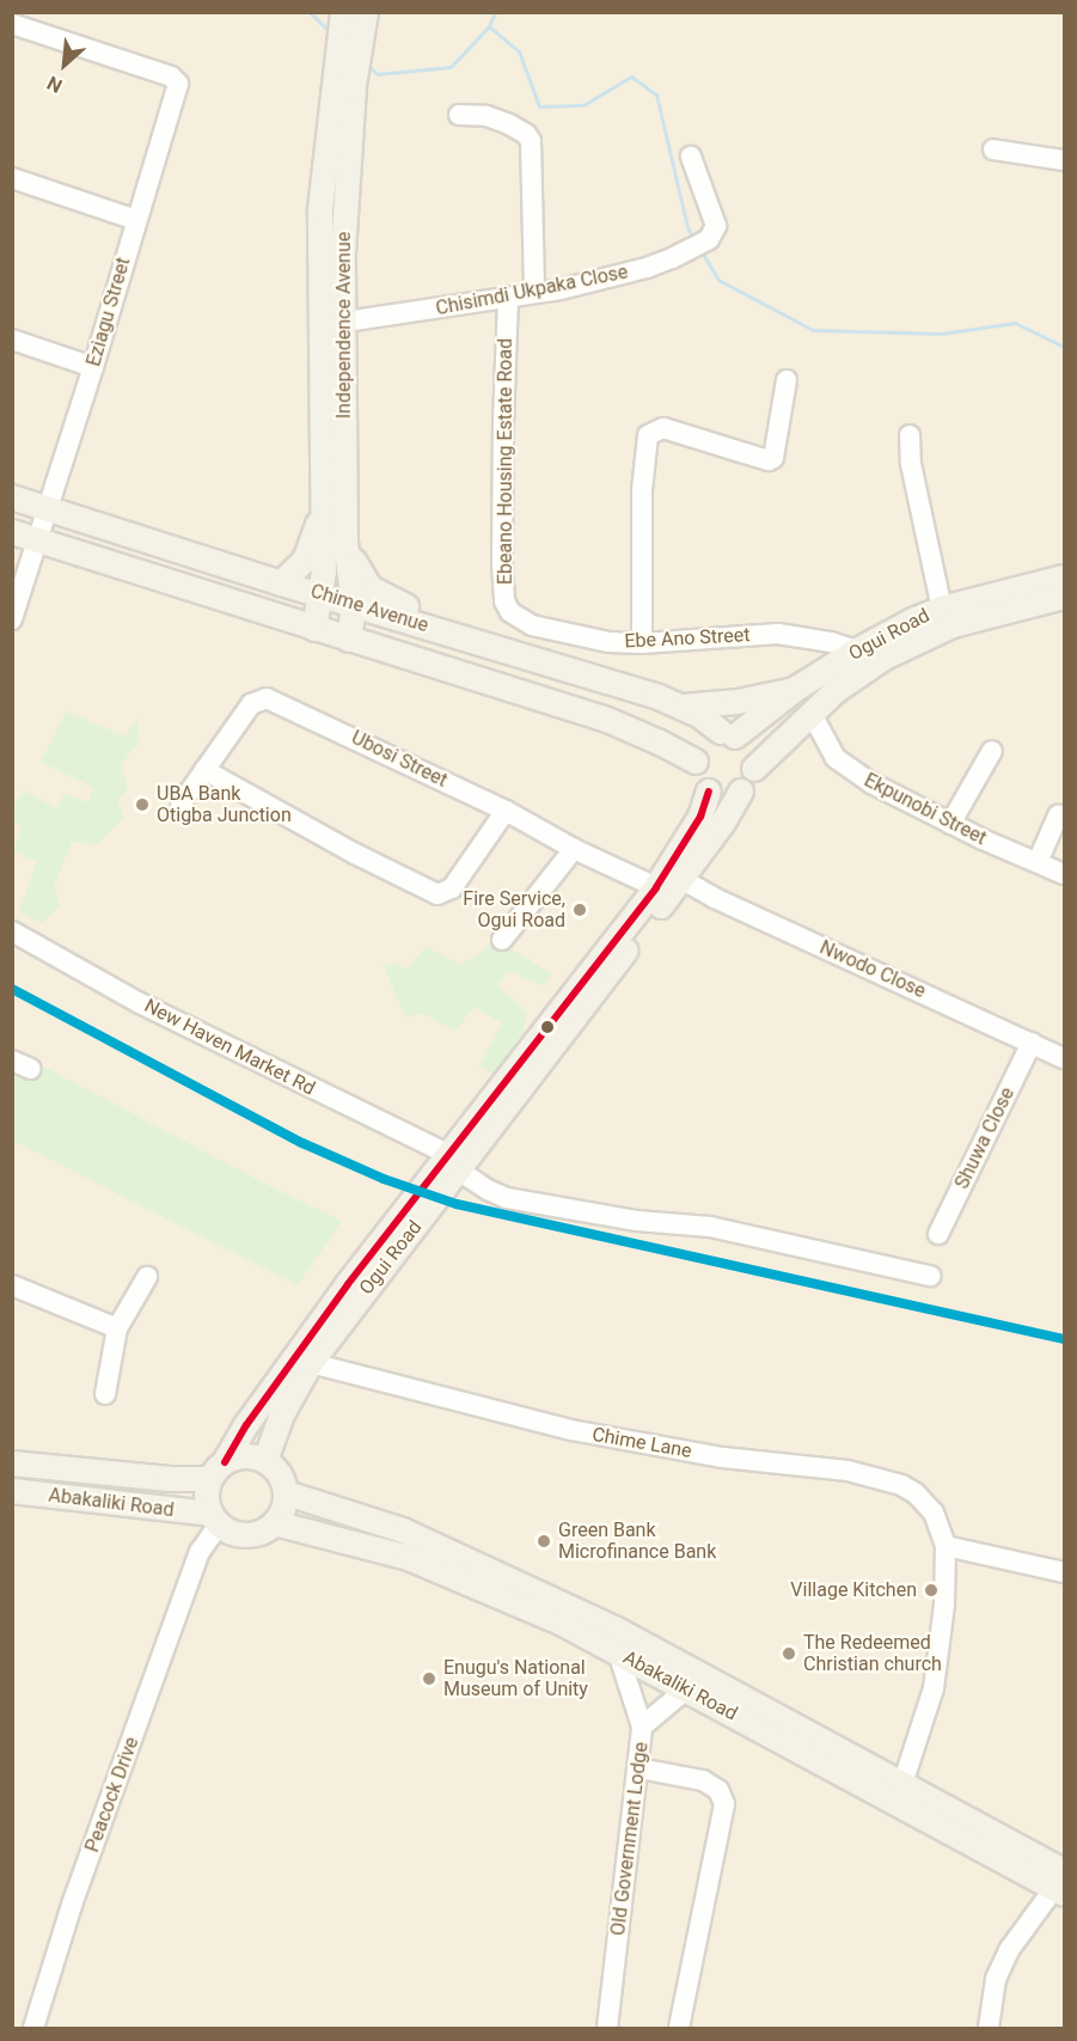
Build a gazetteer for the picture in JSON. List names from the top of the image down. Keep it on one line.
{"streets":{"main road":["Independence Avenue","Chime Avenue","Ogui Road","Abakaliki Road"],"street":["Chisimdi Ukpaka Close","Eziagu Street","Ebeano Housing Estate Road","Ebe Ano Street","Ubosi Street","Ekpunobi Street","Nwodo Close","New Haven Market Rd","Shuwa Close","Chime Lane","Peacock Drive","Old Government Lodge"]},"crossings":[["Chisimdi Ukpaka Close","Independence Avenue"],["Chisimdi Ukpaka Close","Ebeano Housing Estate Road"],["Eziagu Street","Chime Avenue"],["Independence Avenue","Chime Avenue"],["Ebeano Housing Estate Road","Ebe Ano Street"],["Chime Avenue","Ogui Road"],["Ogui Road","Ebe Ano Street"],["Ogui Road","Ubosi Street"],["Ogui Road","Ekpunobi Street"],["Ogui Road","Nwodo Close"],["Ogui Road","New Haven Market Rd"],["Ogui Road","Chime Lane"],["Ogui Road","Abakaliki Road"],["Ogui Road","Peacock Drive"],["Ubosi Street","Nwodo Close"],["Nwodo Close","Shuwa Close"],["Chime Lane","Abakaliki Road"],["Abakaliki Road","Peacock Drive"],["Abakaliki Road","Old Government Lodge"]],"places":["UBA Bank Otigba Junction","Fire Service, Ogui Road","Green Bank Microfinance Bank","Village Kitchen","The Redeemed Christian church","Enugu's National Museum of Unity"],"north":"bottom left"}
